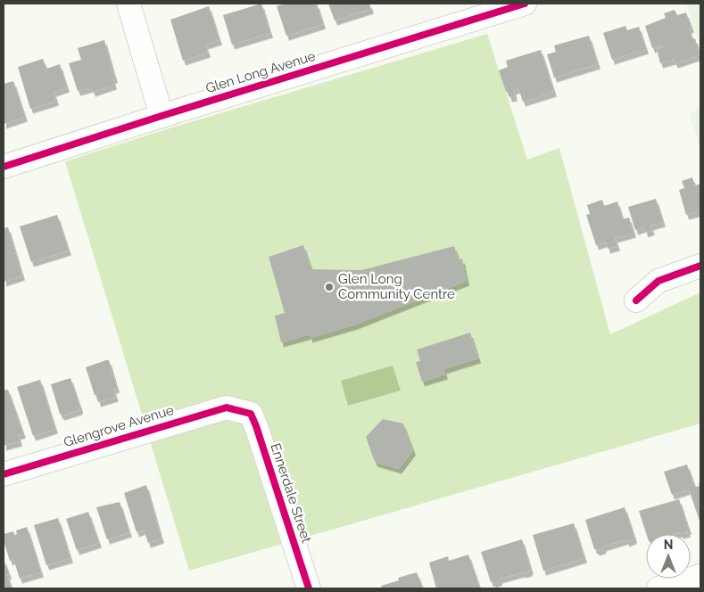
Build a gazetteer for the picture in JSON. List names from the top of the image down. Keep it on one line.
{"streets":{"street":["Glen Long Avenue","Glengrove Avenue","Ennerdale Street"]},"crossings":[["Glengrove Avenue","Ennerdale Street"]],"places":["Glen Long Community Centre"],"north":"top"}
